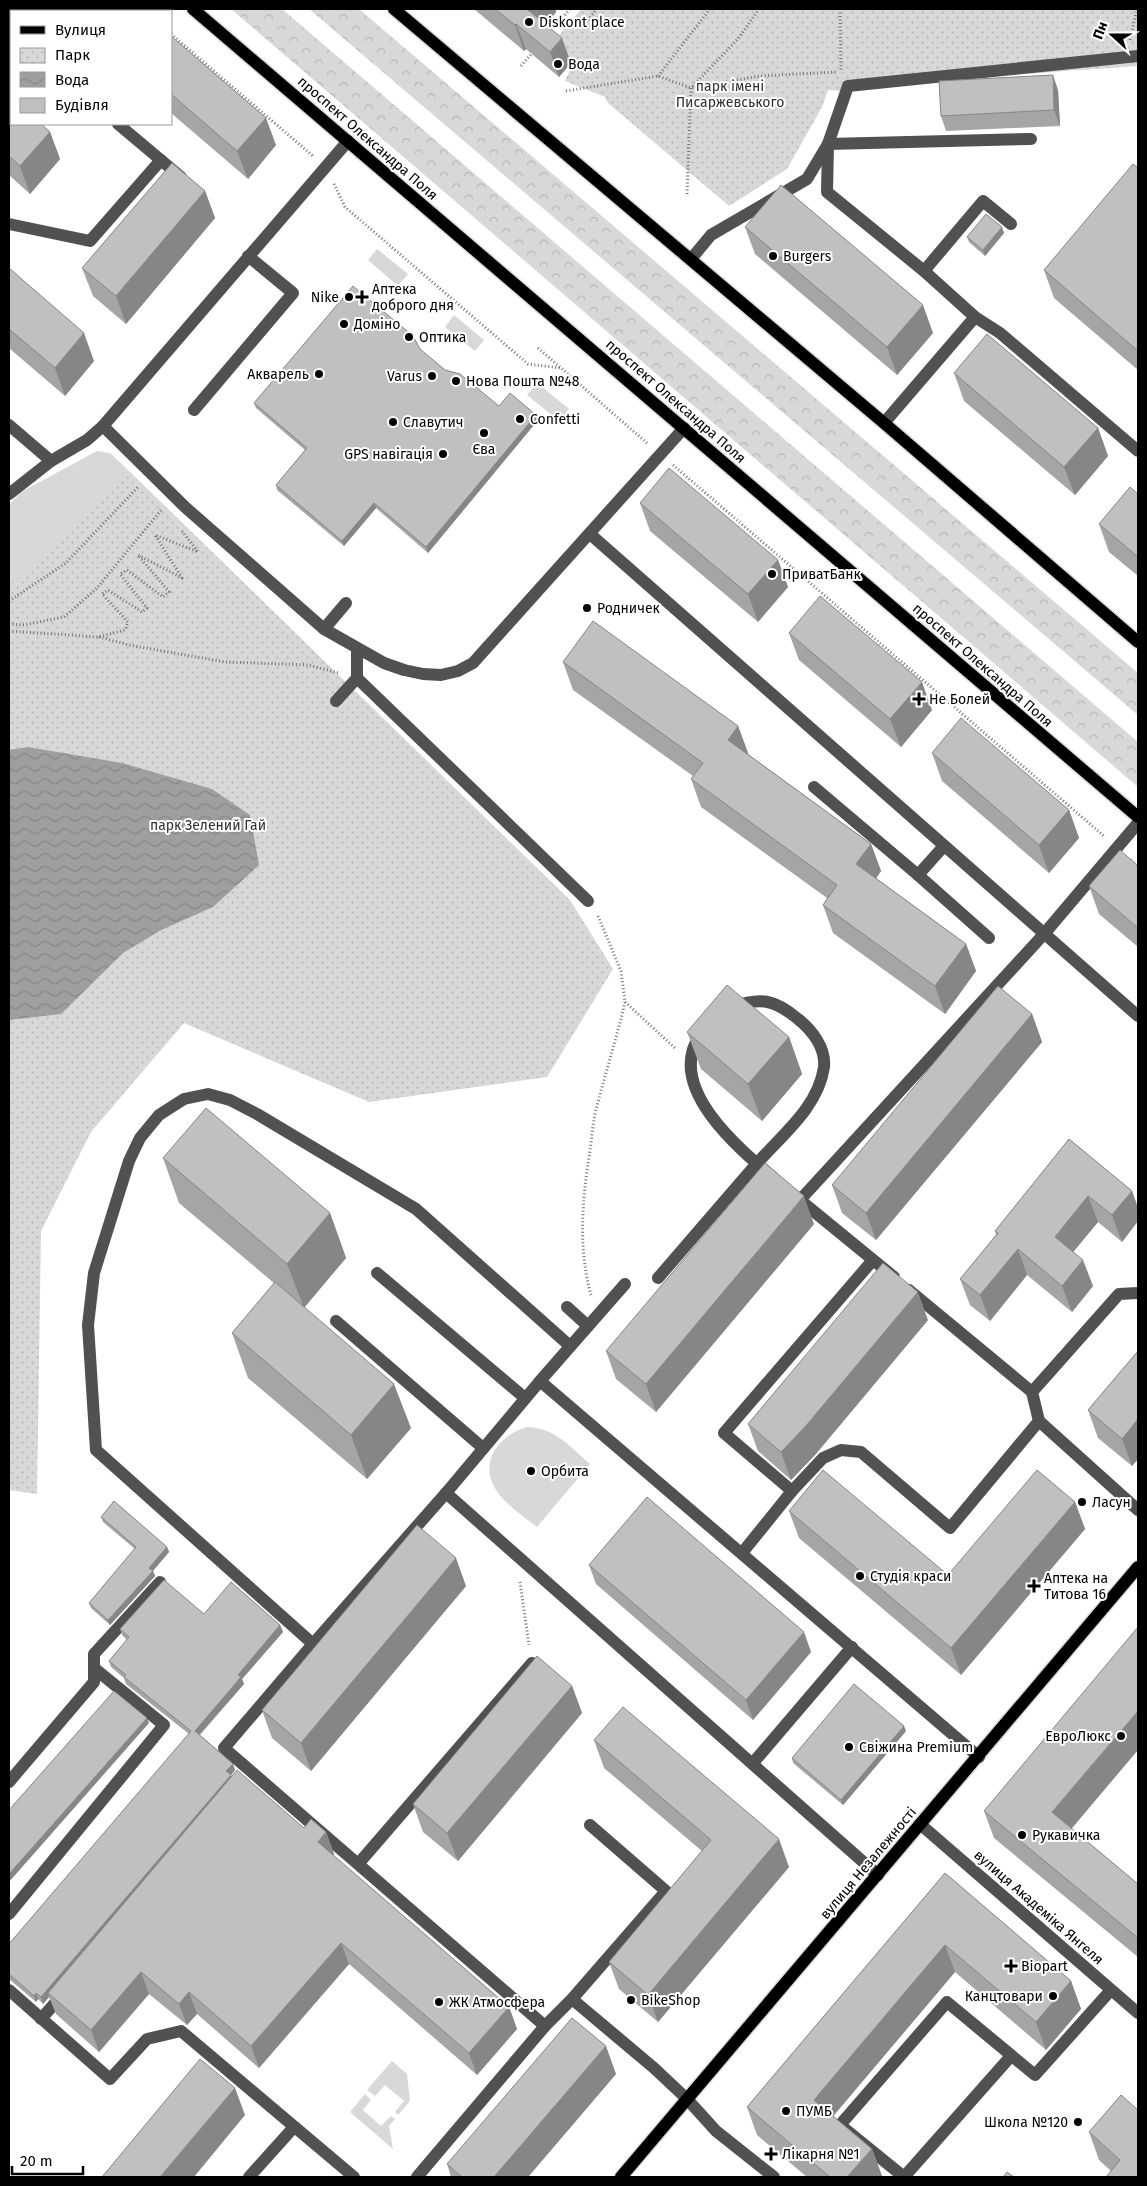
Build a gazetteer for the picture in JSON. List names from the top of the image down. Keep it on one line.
{"streets":{"main road":["проспект Олександра Поля","вулиця Незалежності"],"street":["вулиця Академіка Янгеля"]},"crossings":[["вулиця Незалежності","вулиця Академіка Янгеля"]],"parks":["парк імені Писаржевського","парк Зелений Гай"],"places":{"other":["Diskont place","Вода","Burgers","Nike","Доміно","Оптика","Акварель","Varus","Нова Пошта №48","Confetti","Славутич","Єва","GPS навігація","ПриватБанк","Родничек","Орбита","Ласун","Студія краси","ЕвроЛюкс","Свіжина Premium","Рукавичка","Канцтовари","BikeShop","ЖК Атмосфера","ПУМБ","Школа №120"],"health":["Аптека доброго дня","Не Болей","Аптека на Титова 16","Biopart","Лікарня №1"]},"legend":["Вулиця","Парк","Вода","Будівля"],"scale_bar":"20 m","north":"left"}
